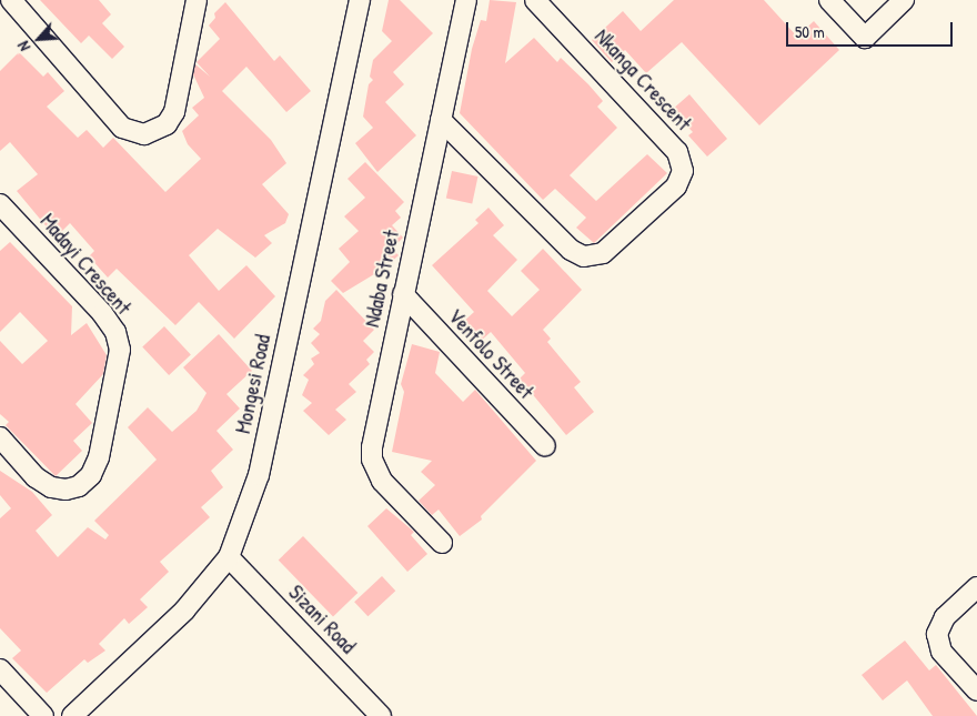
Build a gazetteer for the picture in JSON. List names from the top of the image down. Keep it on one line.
{"streets":{"street":["Nkanga Crescent","Madayi Crescent","Ndaba Street","Venfolo Street","Mongesi Road","Sizani Road"]},"crossings":[["Nkanga Crescent","Ndaba Street"],["Ndaba Street","Venfolo Street"],["Mongesi Road","Sizani Road"]],"scale_bar":"50 m","north":"bottom left"}
